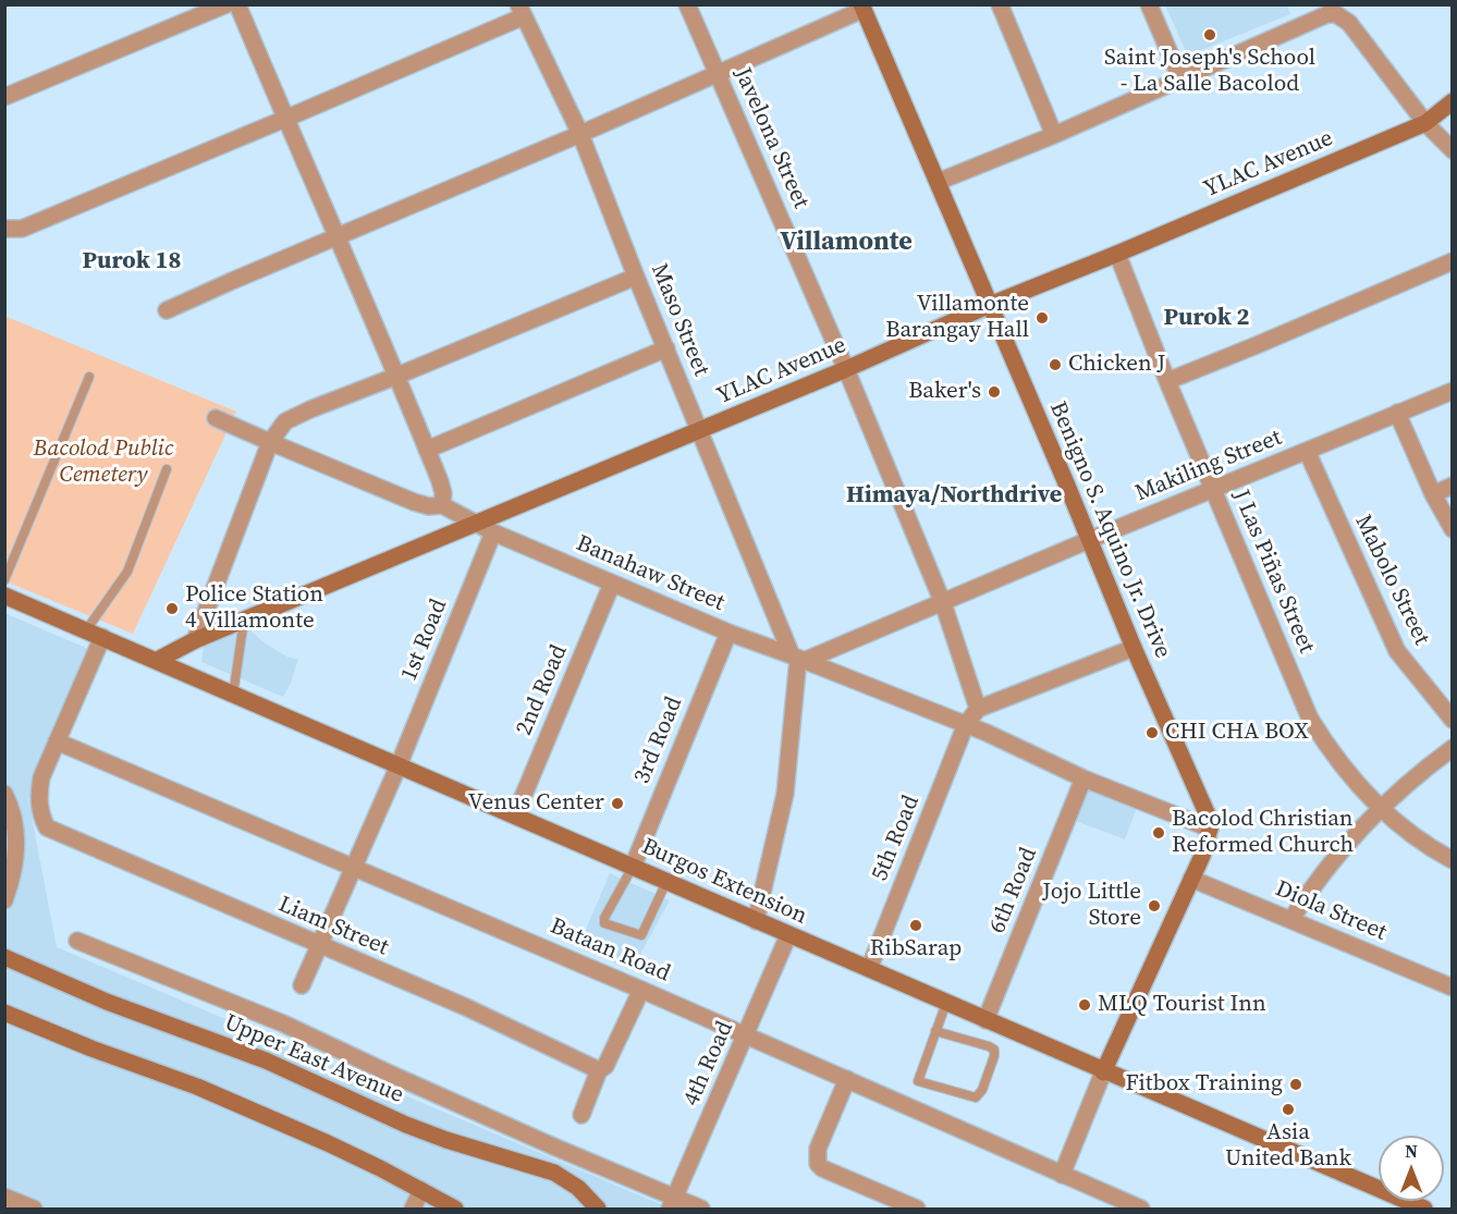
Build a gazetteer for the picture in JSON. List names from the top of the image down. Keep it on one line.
{"streets":{"main road":["YLAC Avenue","Benigno S. Aquino Jr. Drive","Burgos Extension","Upper East Avenue"],"street":["Javelona Street","Maso Street","Makiling Street","J Las Piñas Street","Banahaw Street","Mabolo Street","1st Road","2nd Road","3rd Road","5th Road","6th Road","Diola Street","Liam Street","Bataan Road","4th Road"]},"crossings":[["Javelona Street","YLAC Avenue"],["Javelona Street","Makiling Street"],["YLAC Avenue","Maso Street"],["YLAC Avenue","Benigno S. Aquino Jr. Drive"],["YLAC Avenue","J Las Piñas Street"],["YLAC Avenue","Banahaw Street"],["YLAC Avenue","Burgos Extension"],["Maso Street","Makiling Street"],["Maso Street","Banahaw Street"],["Makiling Street","Benigno S. Aquino Jr. Drive"],["Makiling Street","J Las Piñas Street"],["Makiling Street","Banahaw Street"],["Makiling Street","Mabolo Street"],["Benigno S. Aquino Jr. Drive","Banahaw Street"],["Banahaw Street","1st Road"],["Banahaw Street","2nd Road"],["Banahaw Street","3rd Road"],["Banahaw Street","5th Road"],["Banahaw Street","6th Road"],["1st Road","Burgos Extension"],["1st Road","Liam Street"],["1st Road","Bataan Road"],["2nd Road","Burgos Extension"],["3rd Road","Burgos Extension"],["5th Road","Burgos Extension"],["Burgos Extension","6th Road"],["Burgos Extension","4th Road"],["Liam Street","Bataan Road"],["Bataan Road","4th Road"]],"districts":["Villamonte","Purok 18","Purok 2","Himaya/Northdrive"],"parks":["Bacolod Public Cemetery"],"places":["Saint Joseph's School - La Salle Bacolod","Villamonte Barangay Hall","Chicken J","Baker's","Police Station 4 Villamonte","CHI CHA BOX","Venus Center","Bacolod Christian Reformed Church","Jojo Little Store","RibSarap","MLQ Tourist Inn","Fitbox Training","Asia United Bank"],"north":"top"}
